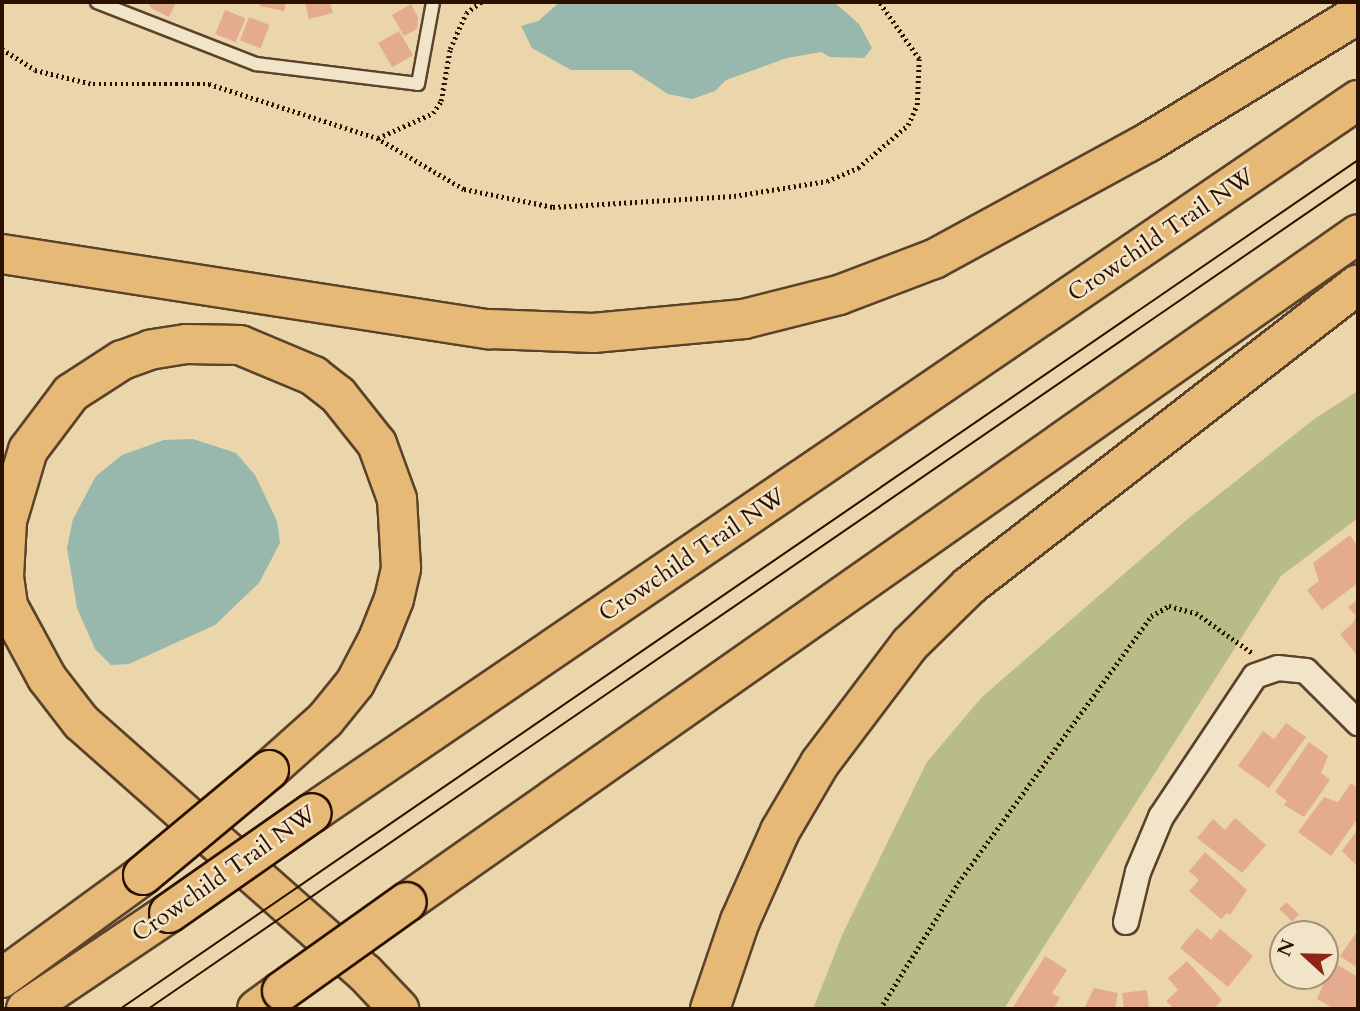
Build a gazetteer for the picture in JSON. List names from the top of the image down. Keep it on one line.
{"streets":{"highway":["Crowchild Trail NW"]},"north":"left"}
